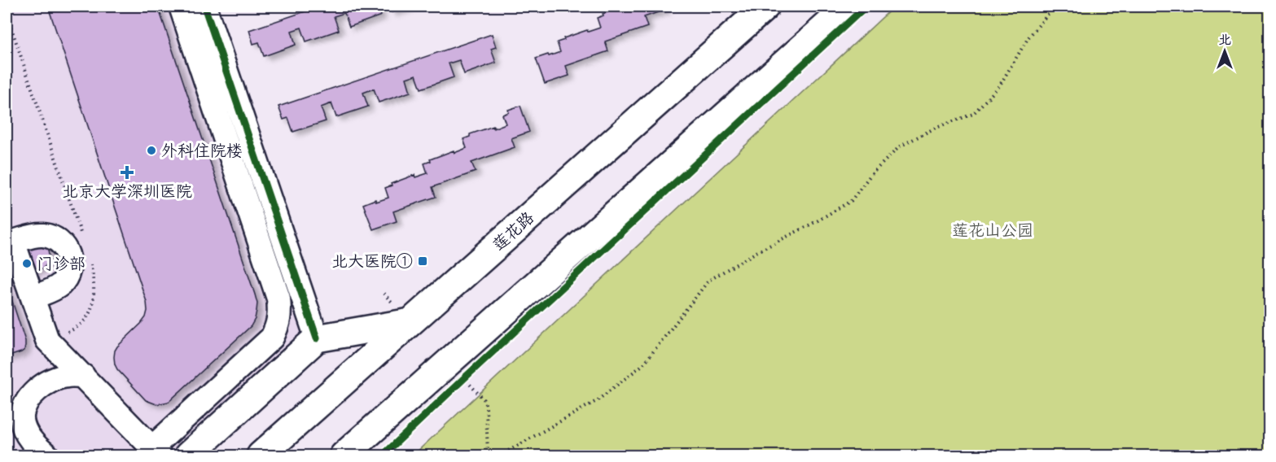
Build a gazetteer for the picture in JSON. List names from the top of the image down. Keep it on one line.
{"streets":{"main road":["莲花路"]},"parks":["莲花山公园"],"places":{"other":["外科住院楼","门诊部"],"health":["北京大学深圳医院"],"transit":["北大医院①"]},"north":"top"}
